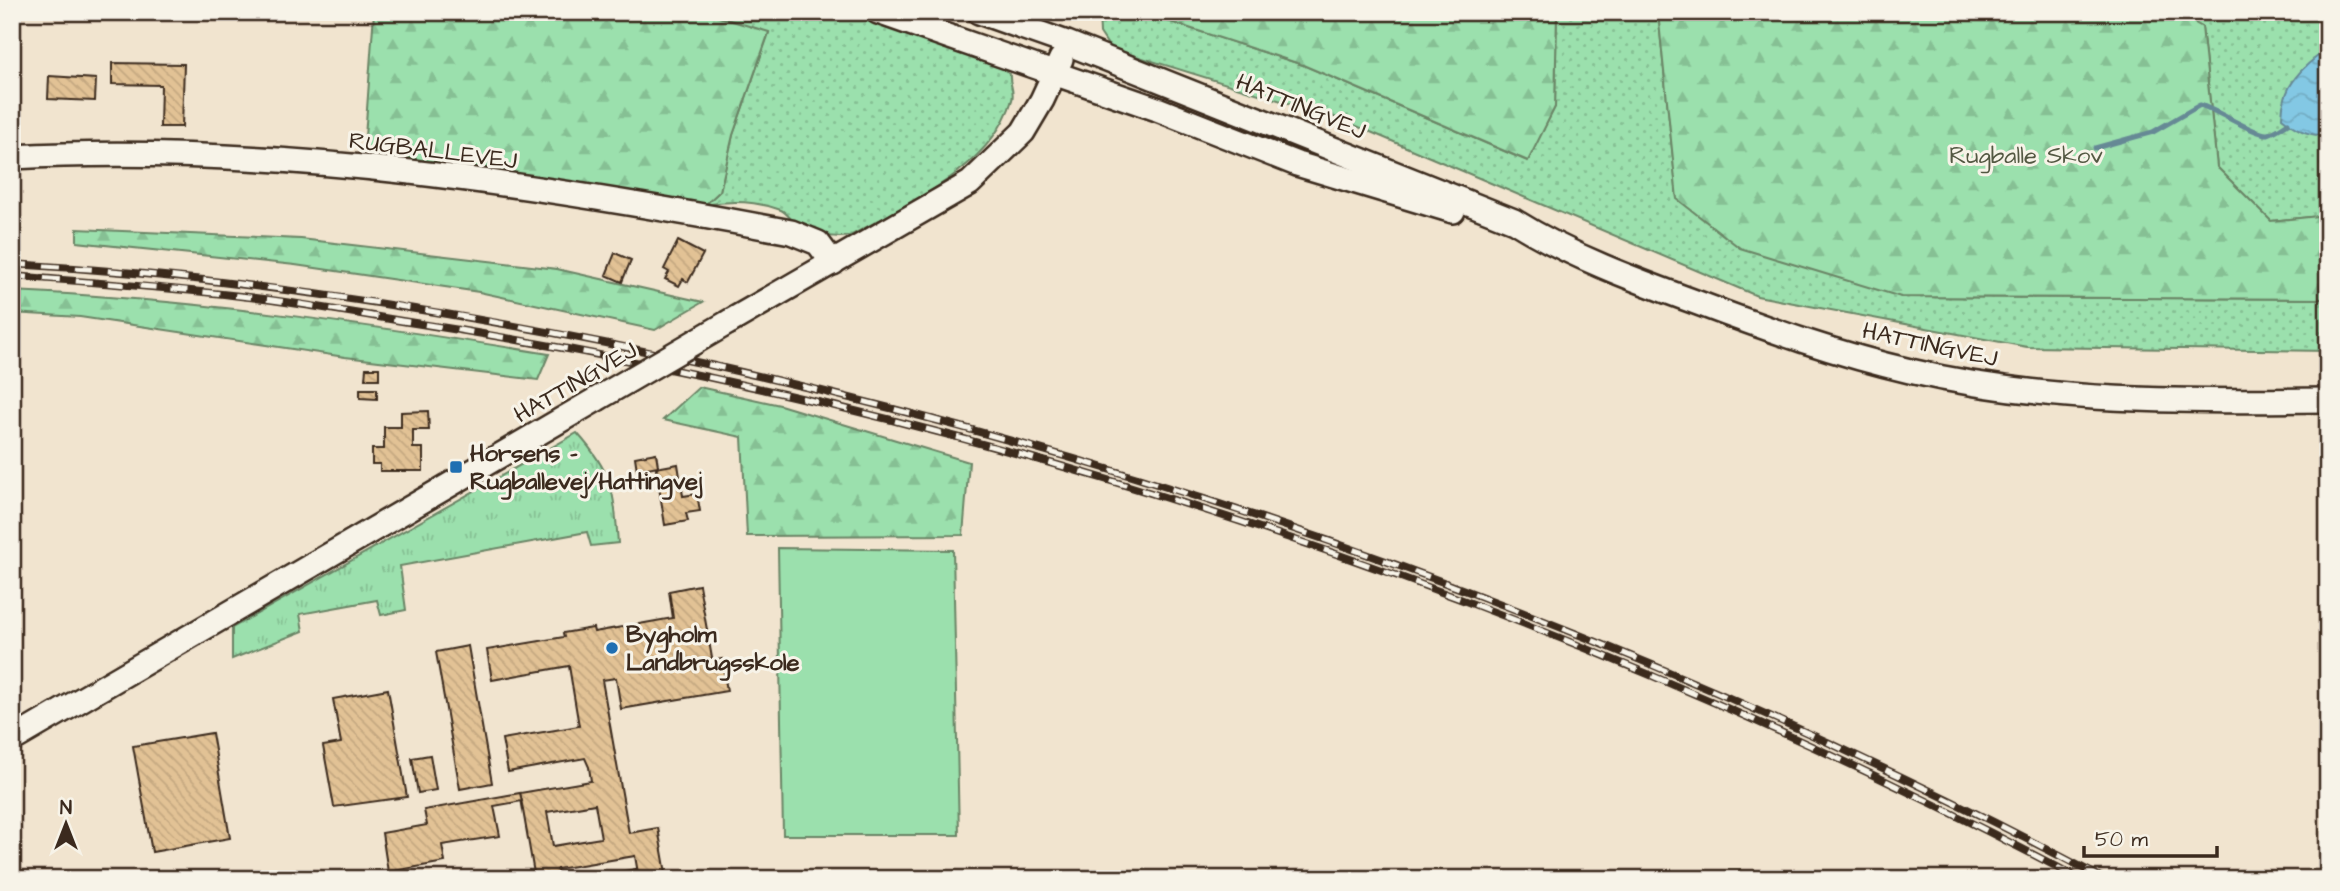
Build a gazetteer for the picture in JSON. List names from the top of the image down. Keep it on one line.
{"streets":{"street":["HATTINGVEJ","RUGBALLEVEJ"]},"crossings":[["HATTINGVEJ","RUGBALLEVEJ"]],"parks":["Rugballe Skov"],"places":{"transit":["Horsens - Rugballevej/Hattingvej"],"other":["Bygholm Landbrugsskole"]},"scale_bar":"50 m","north":"top"}
